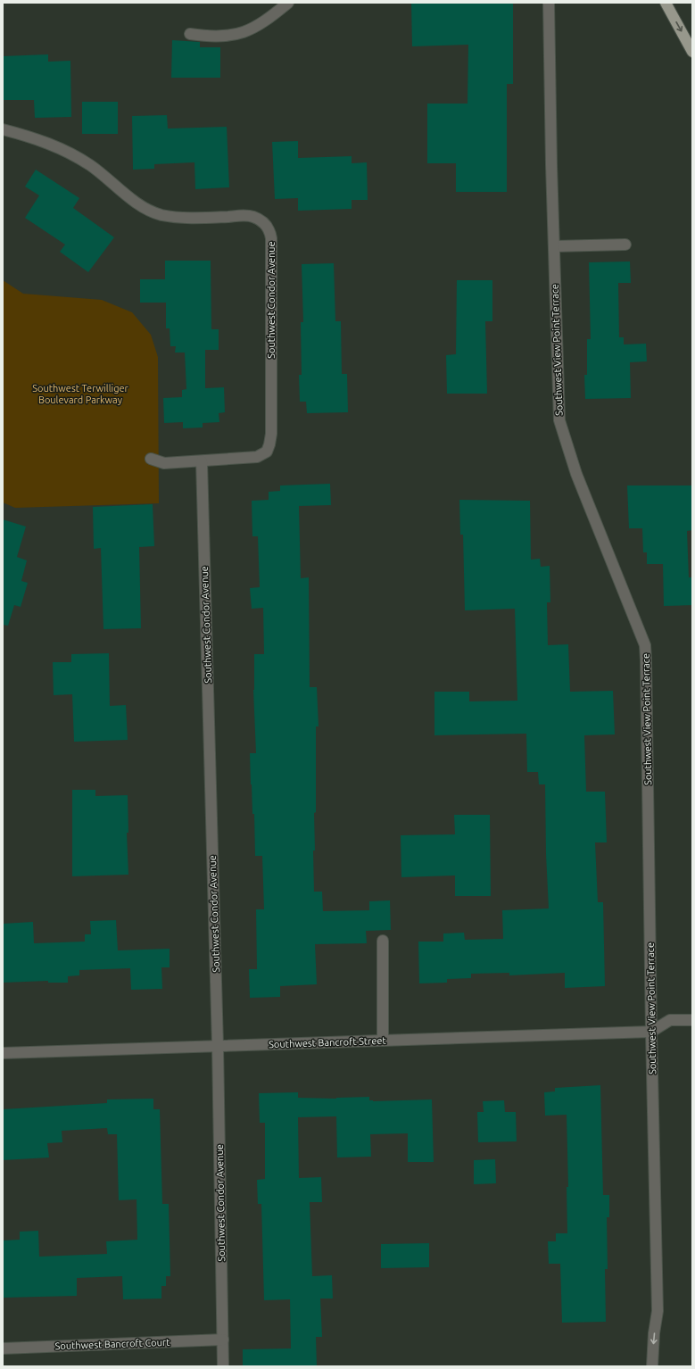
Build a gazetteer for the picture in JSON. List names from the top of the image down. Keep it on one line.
{"streets":{"street":["Southwest Condor Avenue","Southwest View Point Terrace","Southwest Bancroft Street","Southwest Bancroft Court"]},"crossings":[["Southwest Condor Avenue","Southwest Bancroft Street"],["Southwest Condor Avenue","Southwest Bancroft Court"],["Southwest View Point Terrace","Southwest Bancroft Street"]],"parks":["Southwest Terwilliger Boulevard Parkway"]}
